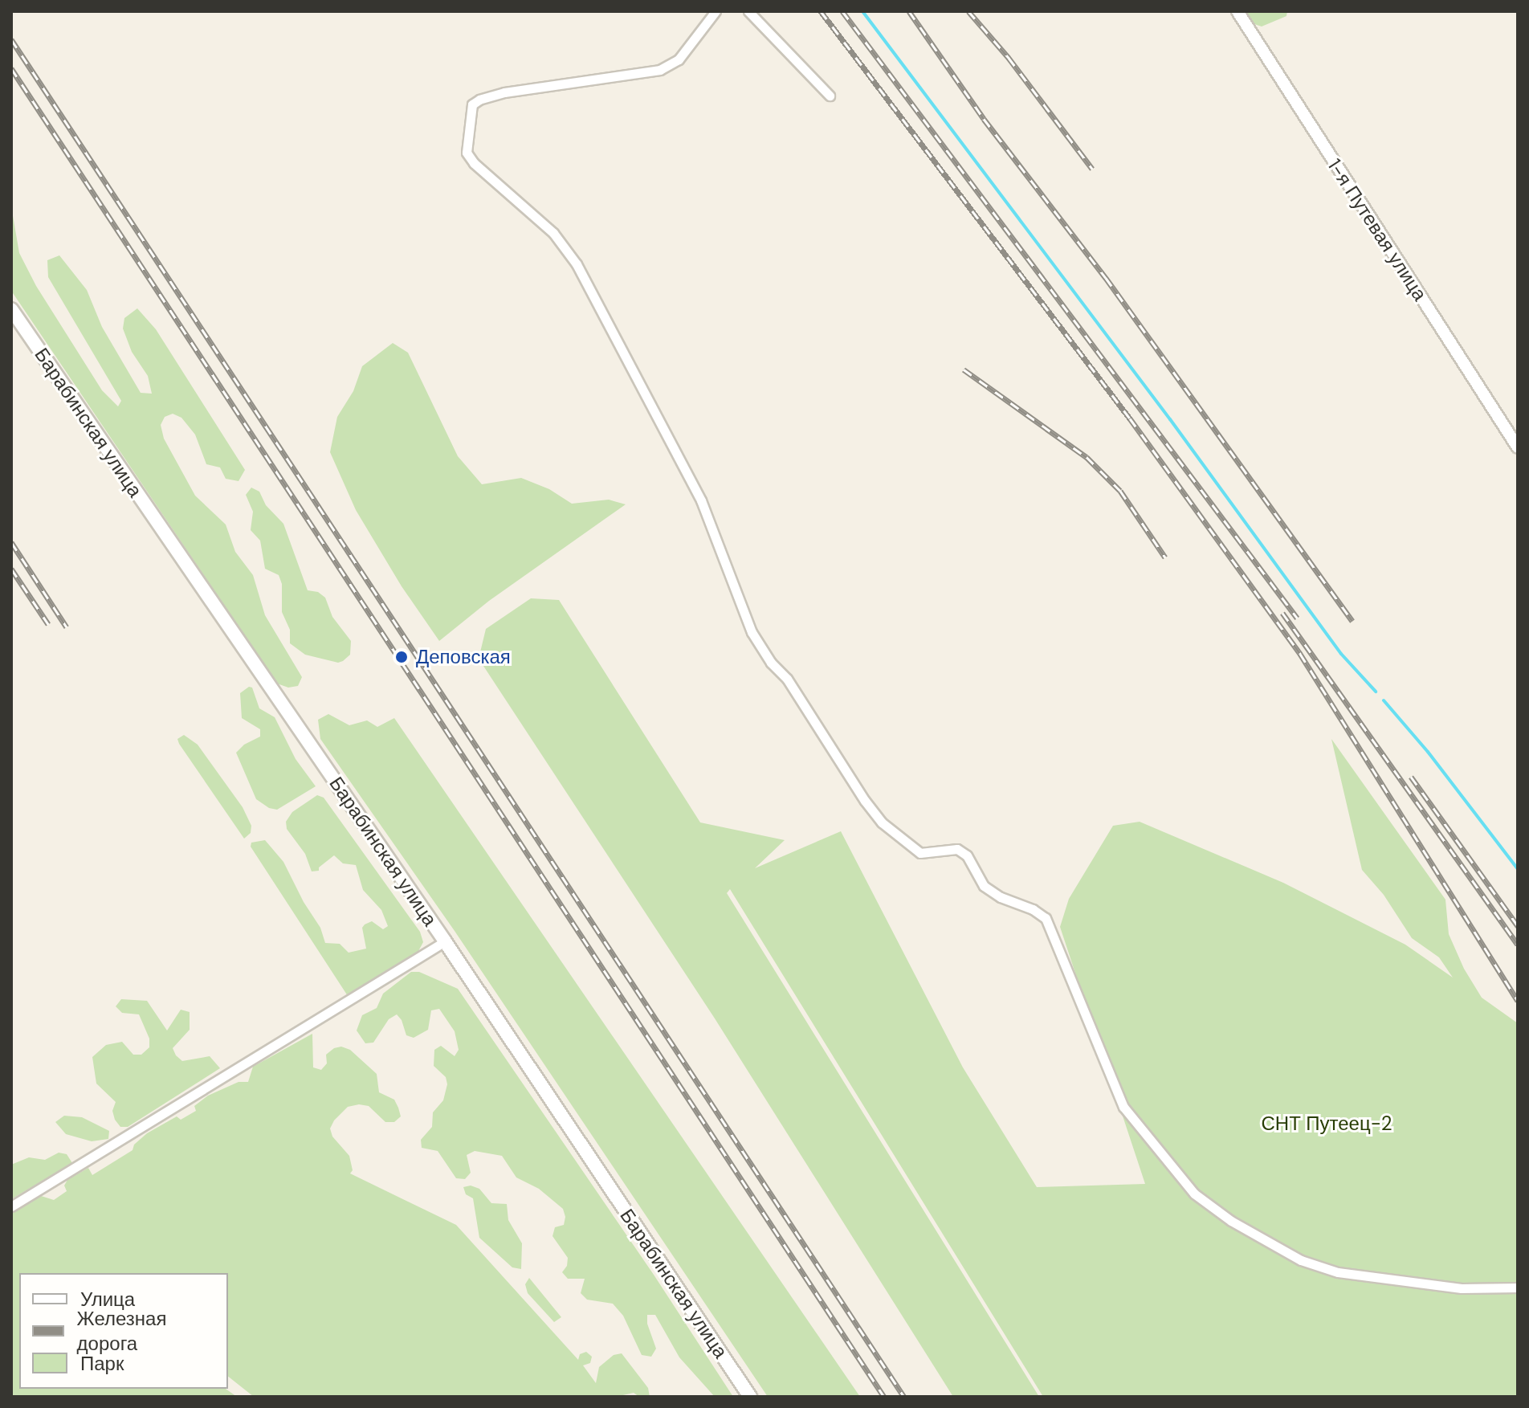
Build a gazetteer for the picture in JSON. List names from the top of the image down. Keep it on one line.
{"streets":{"main road":["Барабинская улица"],"street":["1-я Путевая улица"]},"parks":["СНТ Путеец-2"],"places":["Деповская"],"legend":["Улица","Железная дорога","Парк"]}
